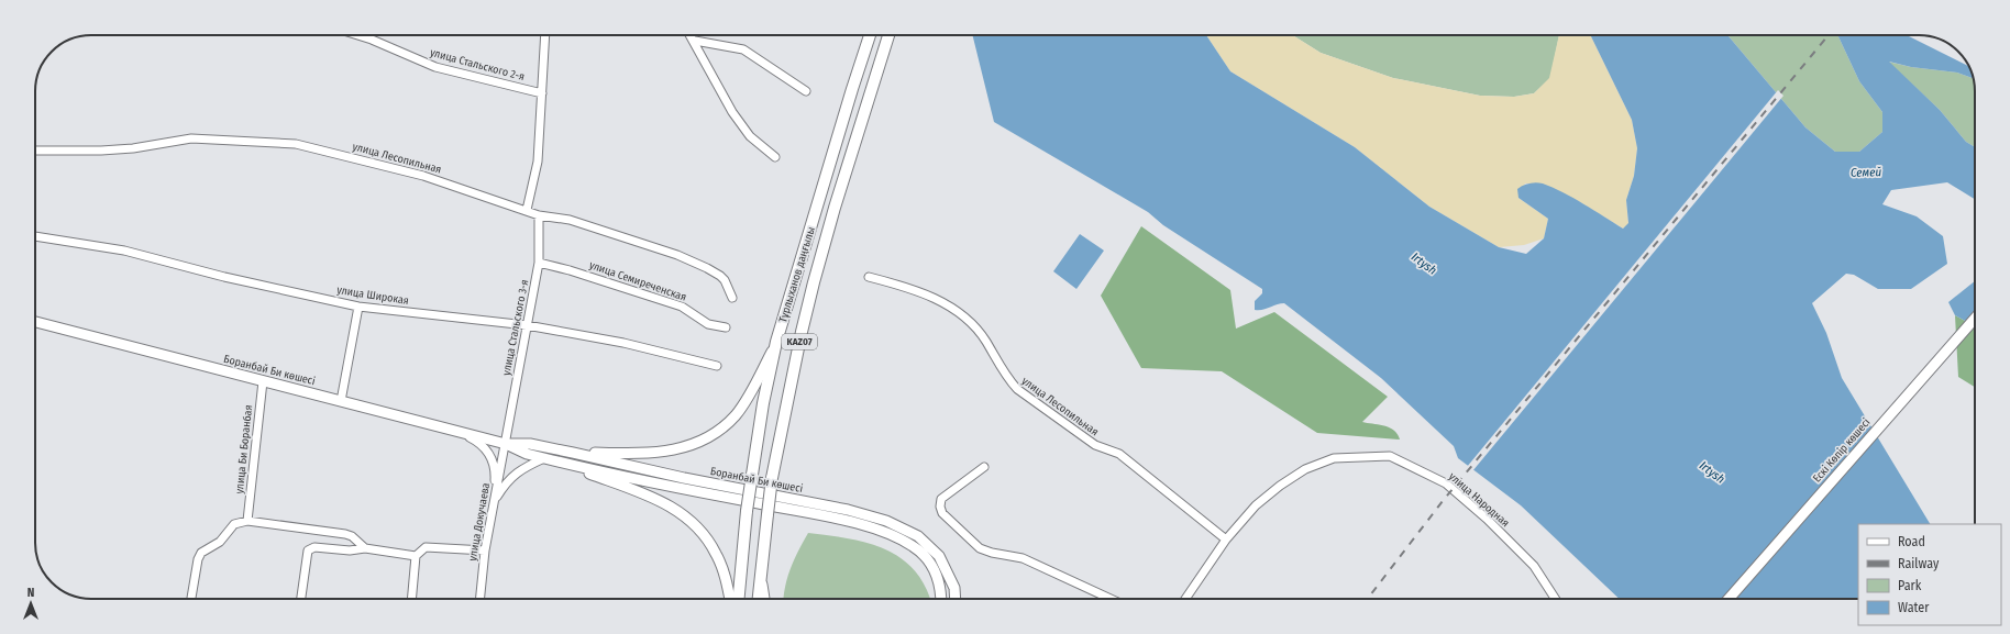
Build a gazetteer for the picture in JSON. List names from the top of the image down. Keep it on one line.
{"streets":{"highway":["Тұрлыханов даңғылы","KAZ07"],"main road":["Боранбай Би көшесі","Ескі Көпір көшесі"],"street":["улица Стальского 2-я","улица Лесопильная","улица Семиреченская","улица Широкая","улица Стальского 3-я","улица Би Боранбая","улица Народная","улица Докучаева"]},"crossings":[["улица Лесопильная","улица Стальского 3-я"],["улица Лесопильная","улица Народная"],["улица Семиреченская","улица Стальского 3-я"],["улица Широкая","улица Стальского 3-я"],["улица Стальского 3-я","Боранбай Би көшесі"],["улица Стальского 3-я","улица Докучаева"],["Боранбай Би көшесі","улица Би Боранбая"],["Боранбай Би көшесі","улица Докучаева"]],"water":["Семей","Irtysh"],"legend":["Road","Railway","Park","Water"],"north":"top"}
